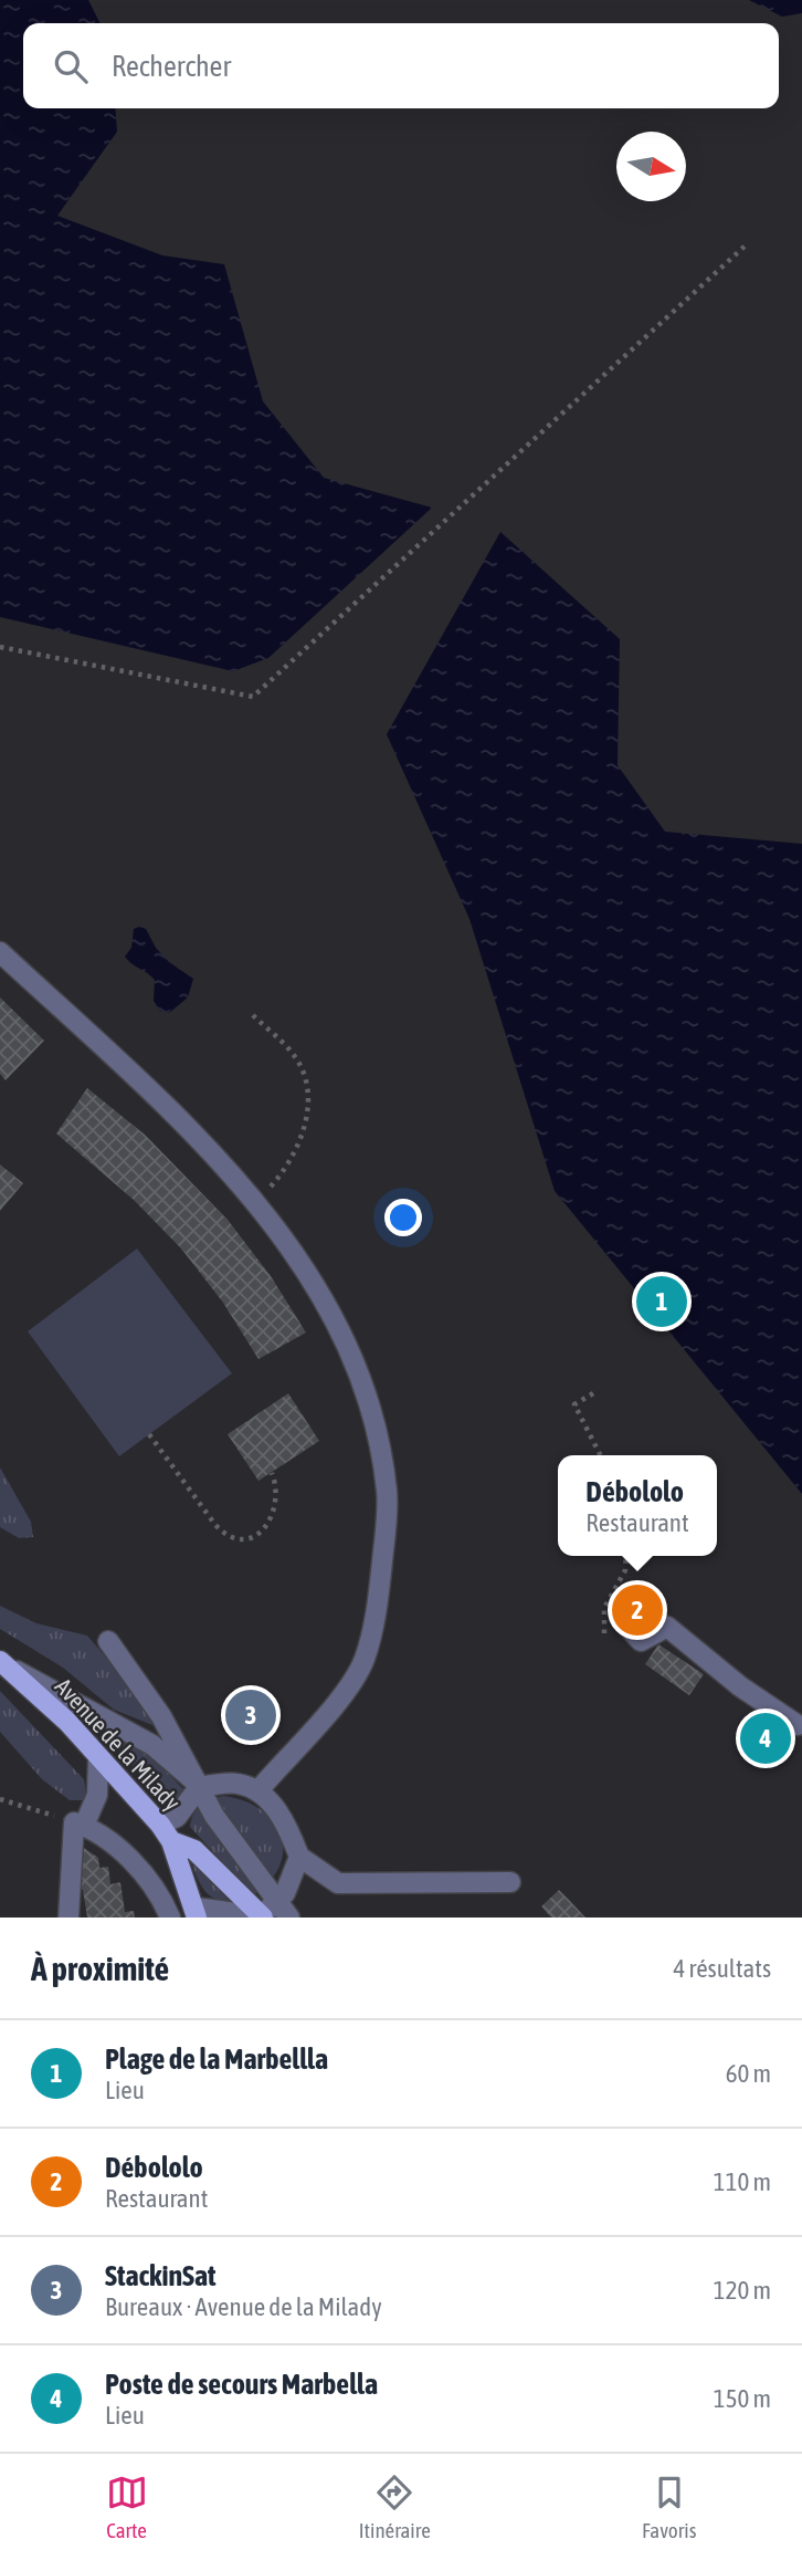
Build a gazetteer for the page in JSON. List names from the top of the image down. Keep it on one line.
{"streets":{"main road":["Avenue de la Milady"]},"north":"right","page":{"search":"Rechercher","pins":["1","2","3","4"],"popup":["Débololo","Restaurant"],"heading":["À proximité","4 résultats"],"list":[{"mark":"1","name":"Plage de la Marbellla","note":"Lieu","value":"60 m"},{"mark":"2","name":"Débololo","note":"Restaurant","value":"110 m"},{"mark":"3","name":"StackinSat","note":"Bureaux · Avenue de la Milady","value":"120 m"},{"mark":"4","name":"Poste de secours Marbella","note":"Lieu","value":"150 m"}],"nav":["Carte","Itinéraire","Favoris"]}}
